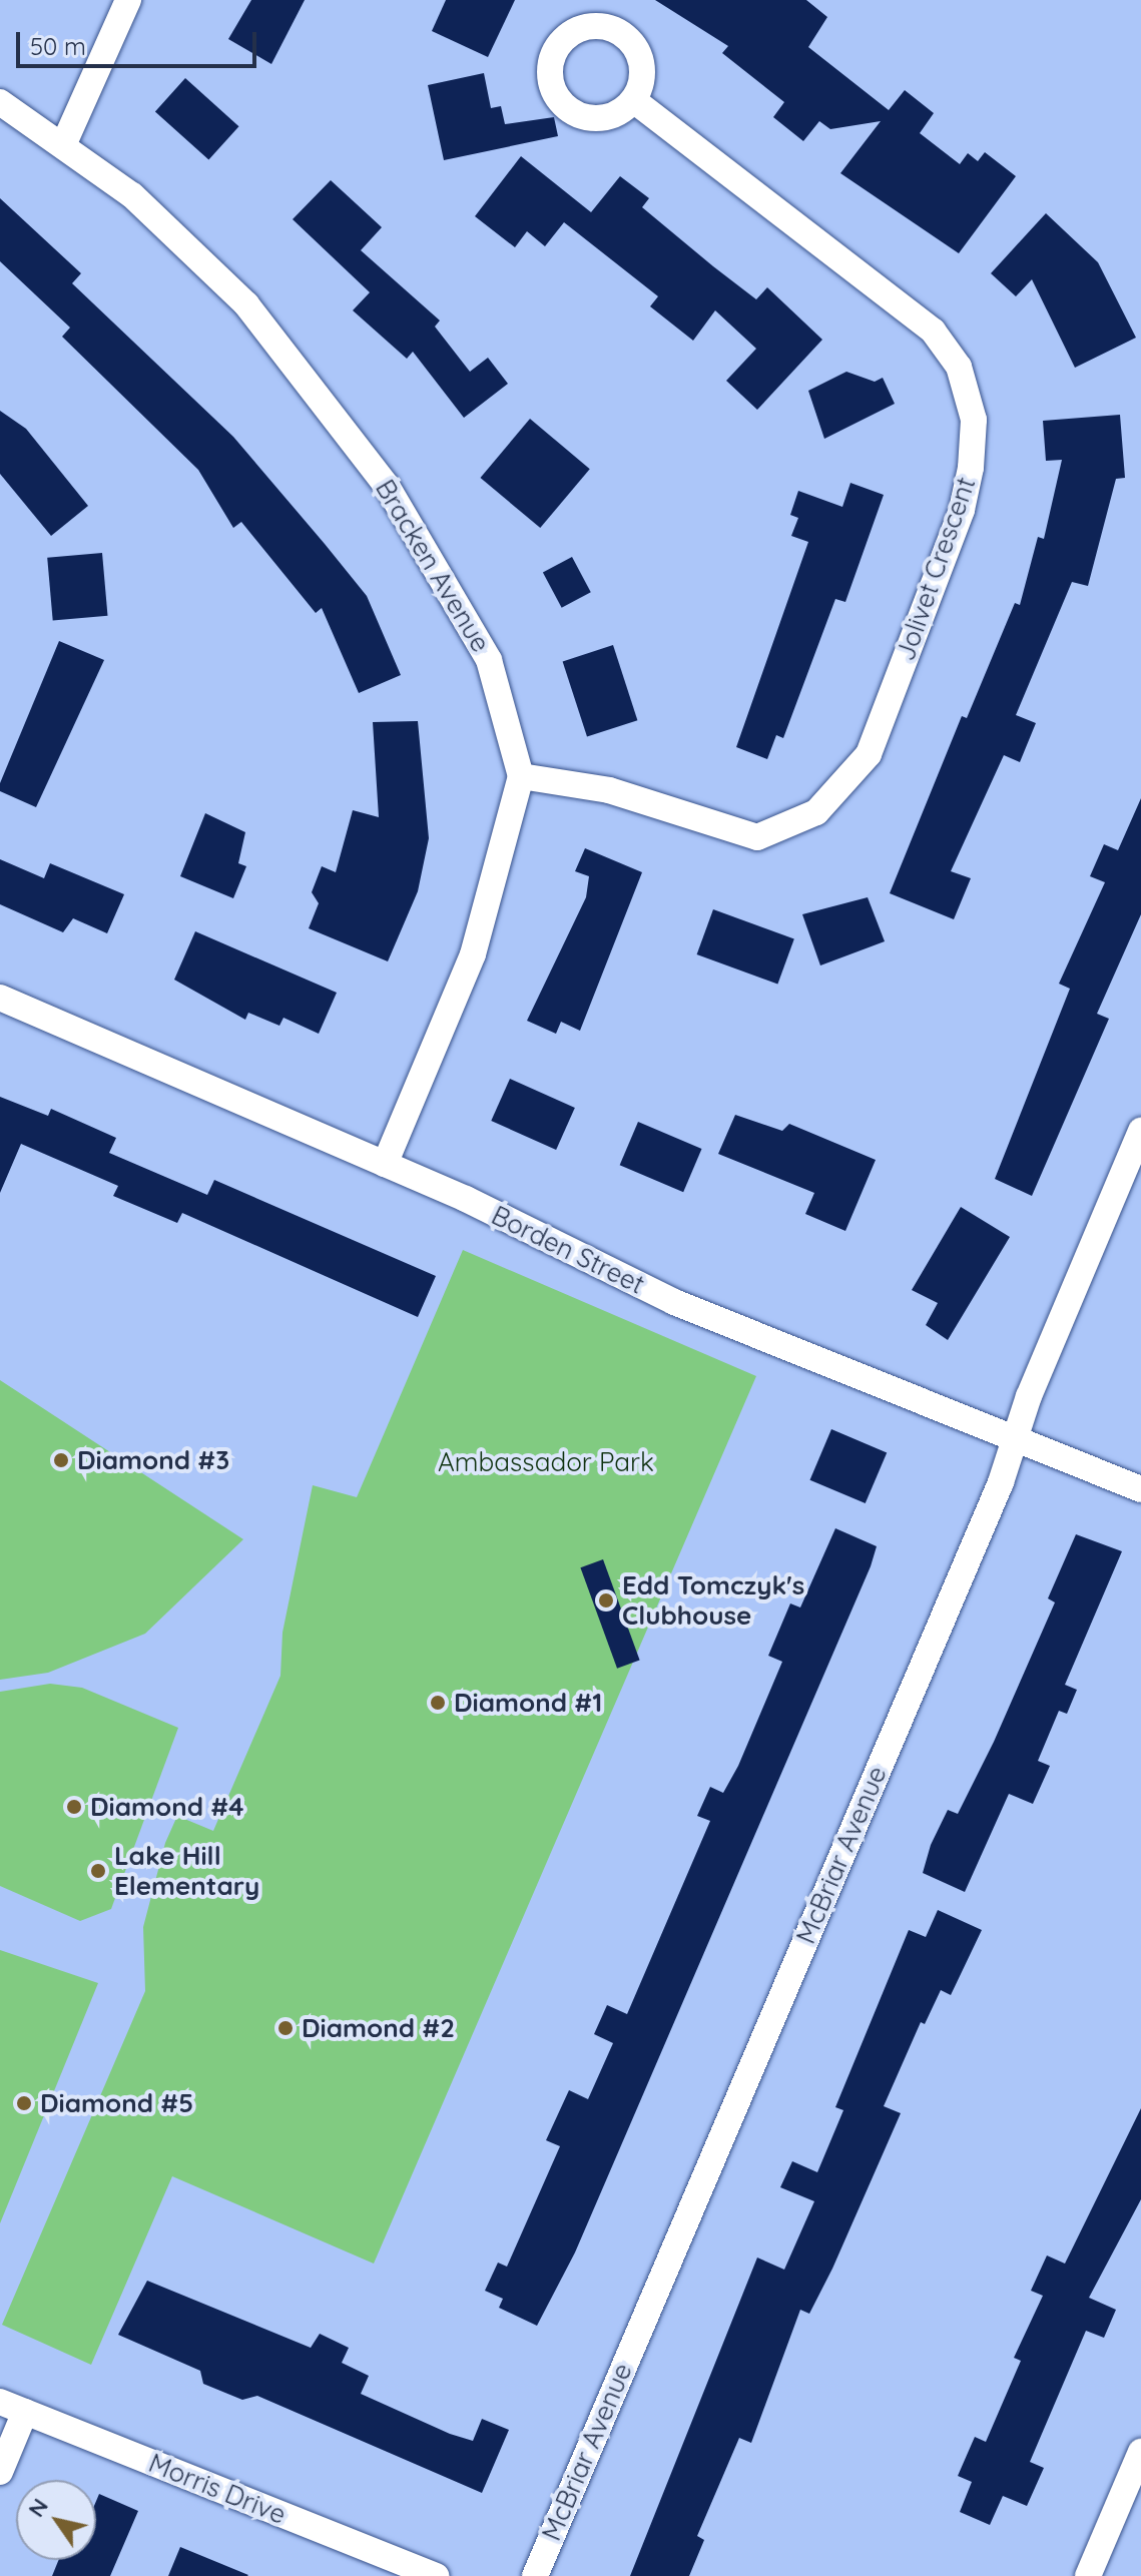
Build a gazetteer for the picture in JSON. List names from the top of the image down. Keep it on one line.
{"streets":{"street":["Bracken Avenue","Jolivet Crescent","Borden Street","McBriar Avenue","Morris Drive"]},"crossings":[["Bracken Avenue","Jolivet Crescent"],["Borden Street","McBriar Avenue"]],"parks":["Ambassador Park"],"places":["Diamond #3","Edd Tomczyk's Clubhouse","Diamond #1","Diamond #4","Lake Hill Elementary","Diamond #2","Diamond #5"],"scale_bar":"50 m","north":"top left"}
